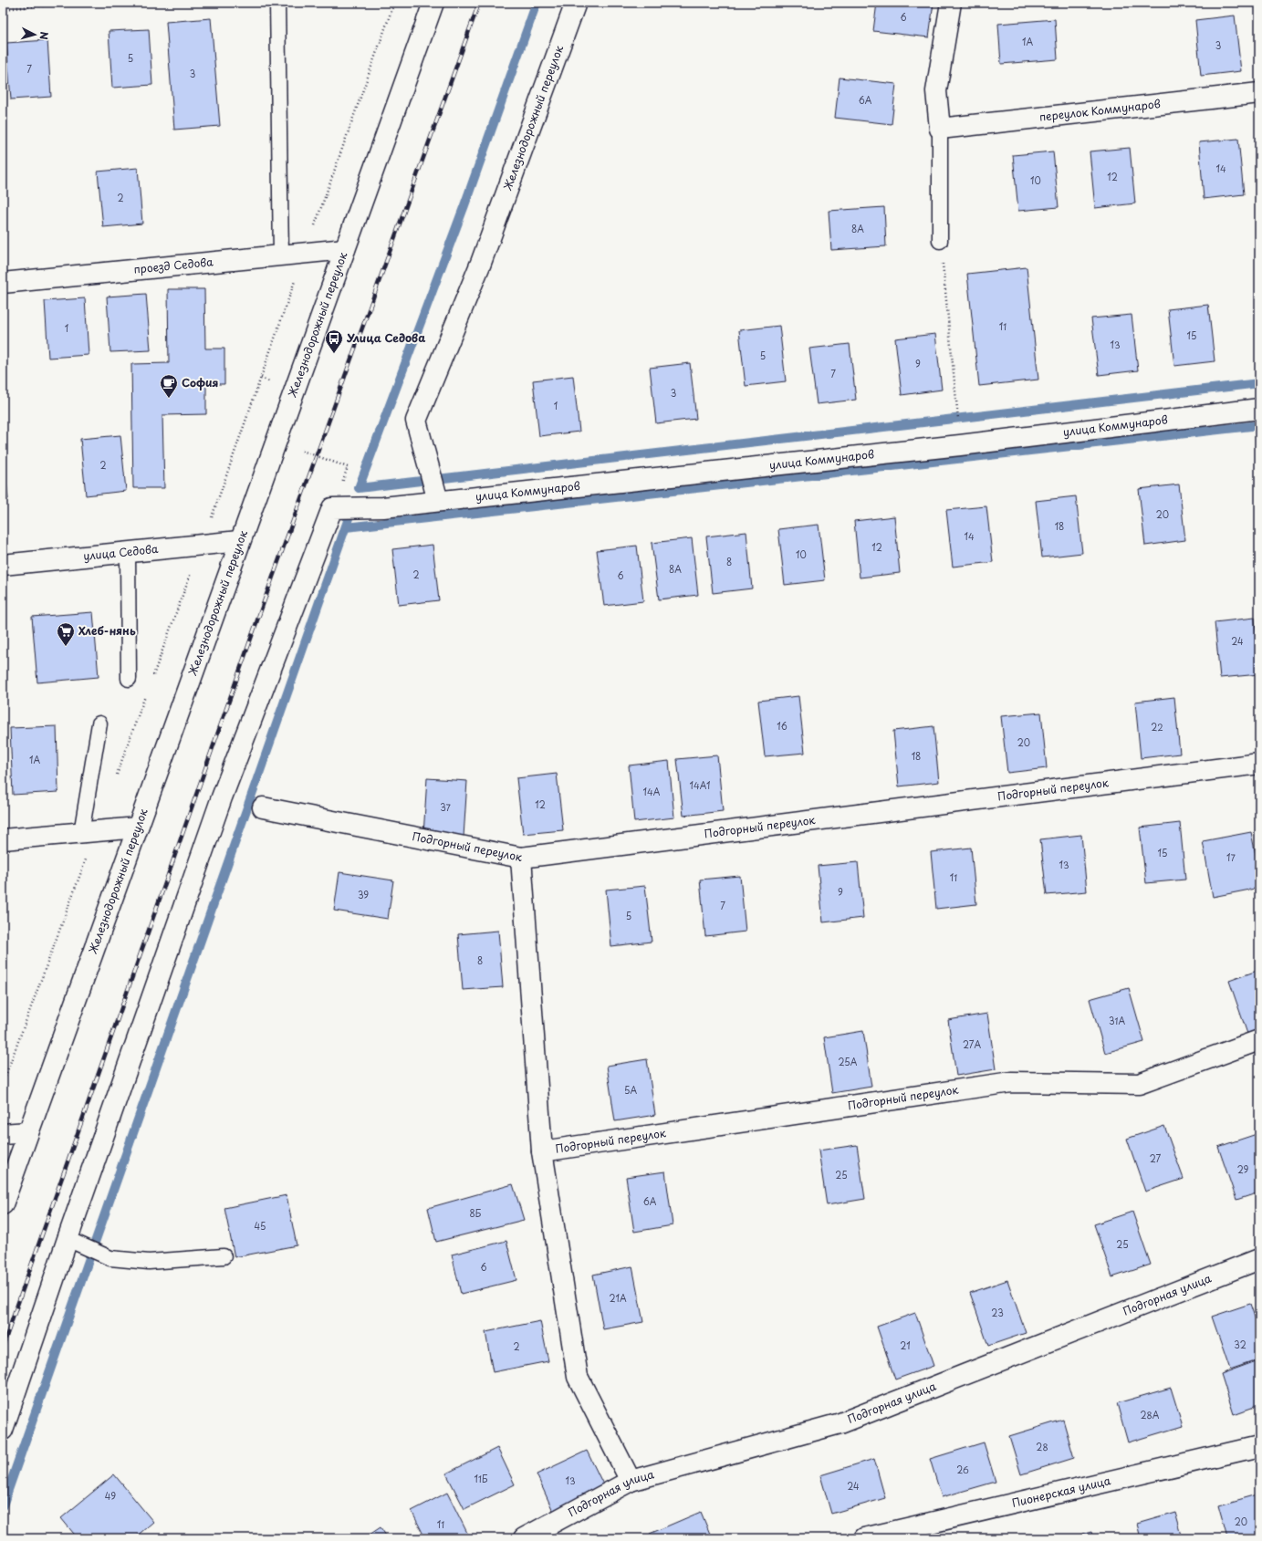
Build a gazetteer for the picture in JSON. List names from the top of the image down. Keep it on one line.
{"streets":{"street":["переулок Коммунаров","Железнодорожный переулок","проезд Седова","улица Коммунаров","улица Седова","Подгорный переулок","Подгорная улица","Пионерская улица"]},"crossings":[["Железнодорожный переулок","проезд Седова"],["Железнодорожный переулок","улица Коммунаров"],["Железнодорожный переулок","улица Седова"]],"places":{"bus stop":["Улица Седова"],"cafe":["София"],"supermarket":["Хлеб-нянь"]},"house_numbers":["6","1А","3","5","7","3","6А","14","12","10","2","8А","11","1","15","13","5","9","7","3","1","2","20","18","14","12","10","8","8А","2","6","24","16","22","20","18","1А","14А1","14А","12","37","15","17","13","11","9","39","7","5","8","31А","27А","25А","5А","27","29","25","6А","8Б","45","25","6","21А","23","32","21","2","28А","28","26","11Б","13","24","49","20","11"],"north":"right"}
